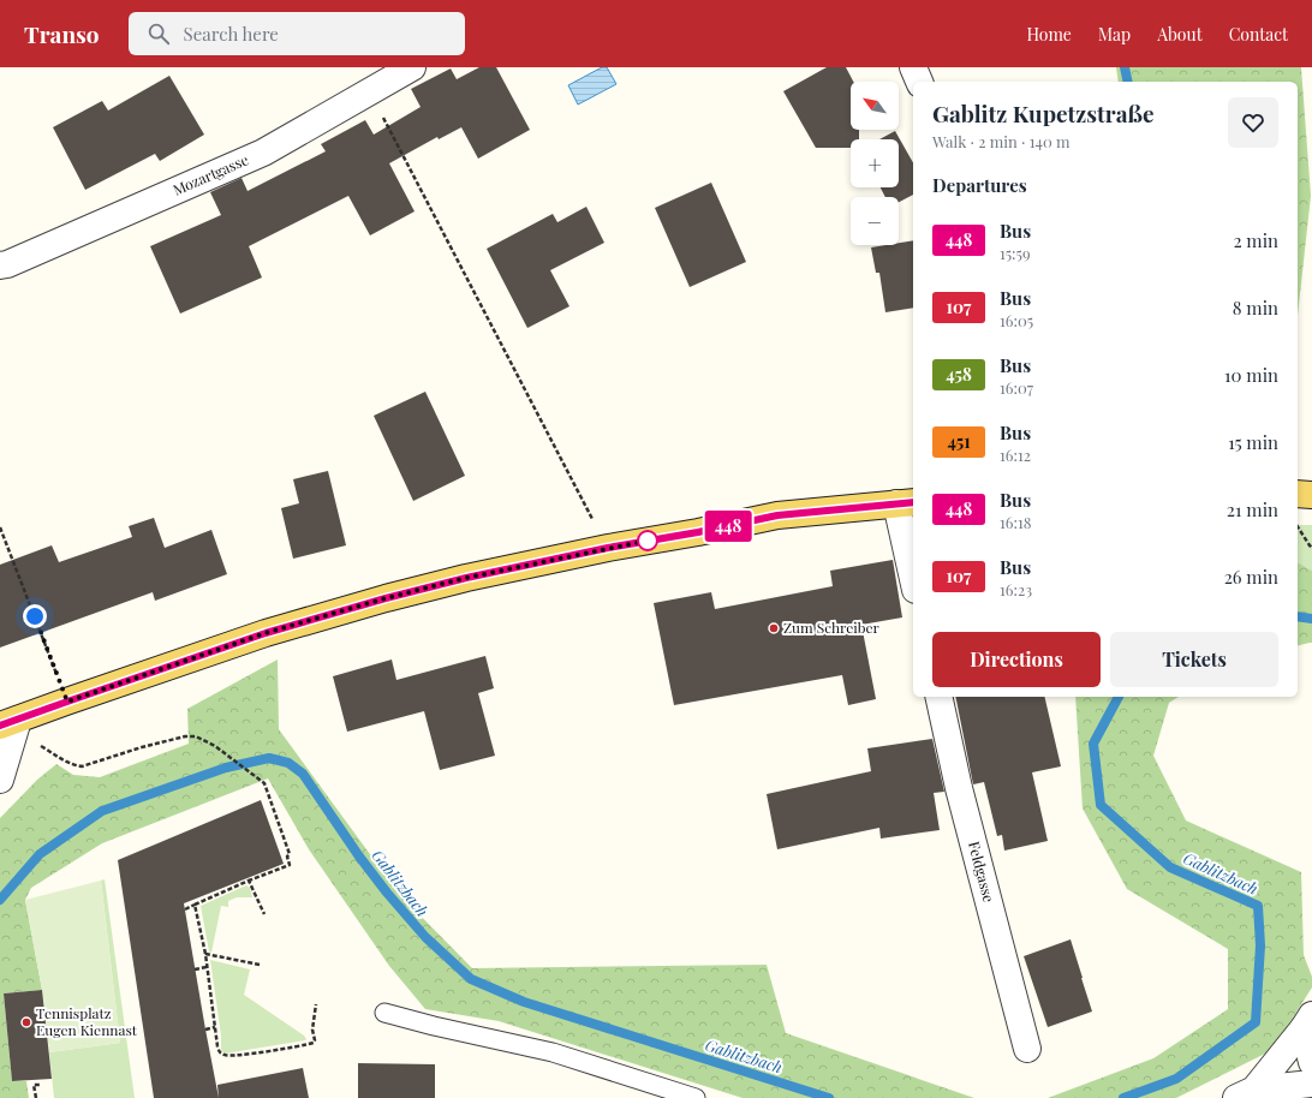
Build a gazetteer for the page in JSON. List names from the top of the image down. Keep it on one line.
{"streets":{"street":["Mozartgasse","Feldgasse"]},"water":["Gablitzbach"],"places":["Zum Schreiber","Tennisplatz Eugen Kiennast"],"lines":["bus line 448"],"north":"top left","page":{"header":"Transo","search":"Search here","nav":["Home","Map","About","Contact"],"on_map":"448","map_buttons":["+","−"],"heading":[["Gablitz Kupetzstraße","Walk · 2 min · 140 m"],"Departures"],"list":[{"mark":"448","name":"Bus","note":"15:59","value":"2 min"},{"mark":"107","name":"Bus","note":"16:05","value":"8 min"},{"mark":"458","name":"Bus","note":"16:07","value":"10 min"},{"mark":"451","name":"Bus","note":"16:12","value":"15 min"},{"mark":"448","name":"Bus","note":"16:18","value":"21 min"},{"mark":"107","name":"Bus","note":"16:23","value":"26 min"}],"buttons":["Directions","Tickets"]}}
